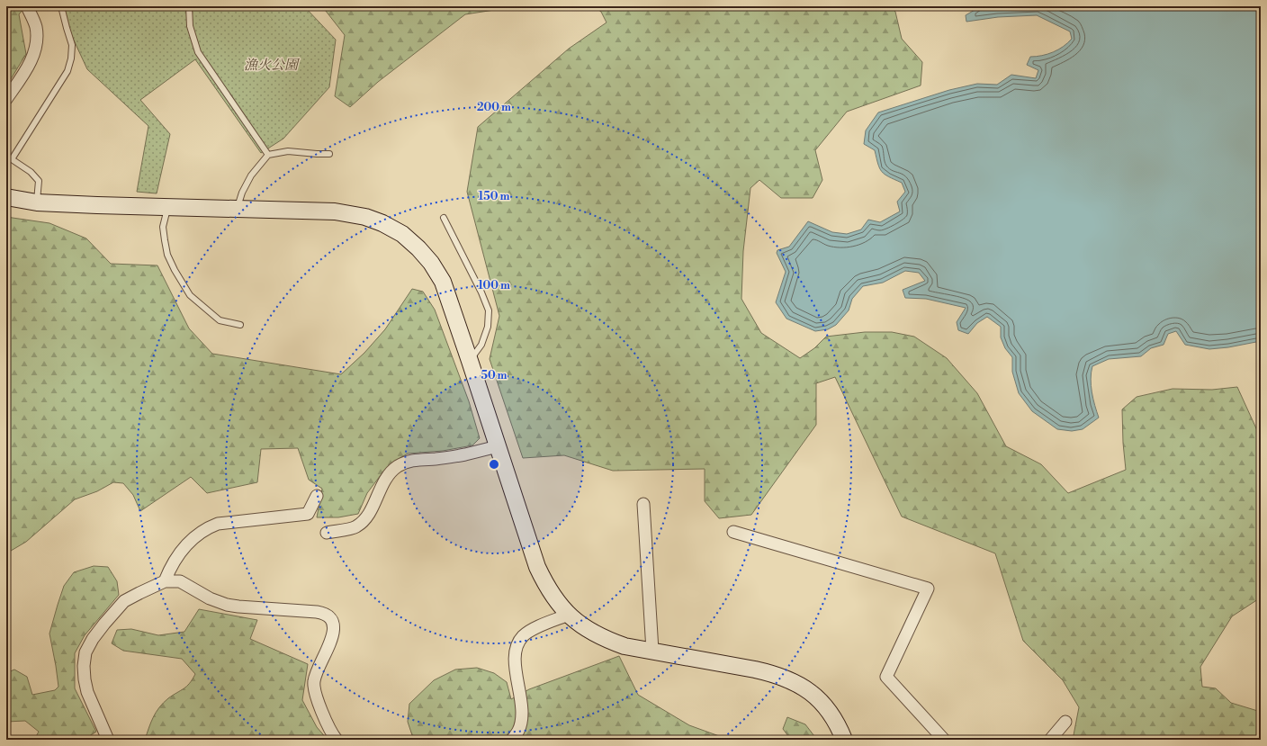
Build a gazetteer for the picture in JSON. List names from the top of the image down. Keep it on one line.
{"parks":["漁火公園"],"rings":["200 m","150 m","100 m","50 m"]}
